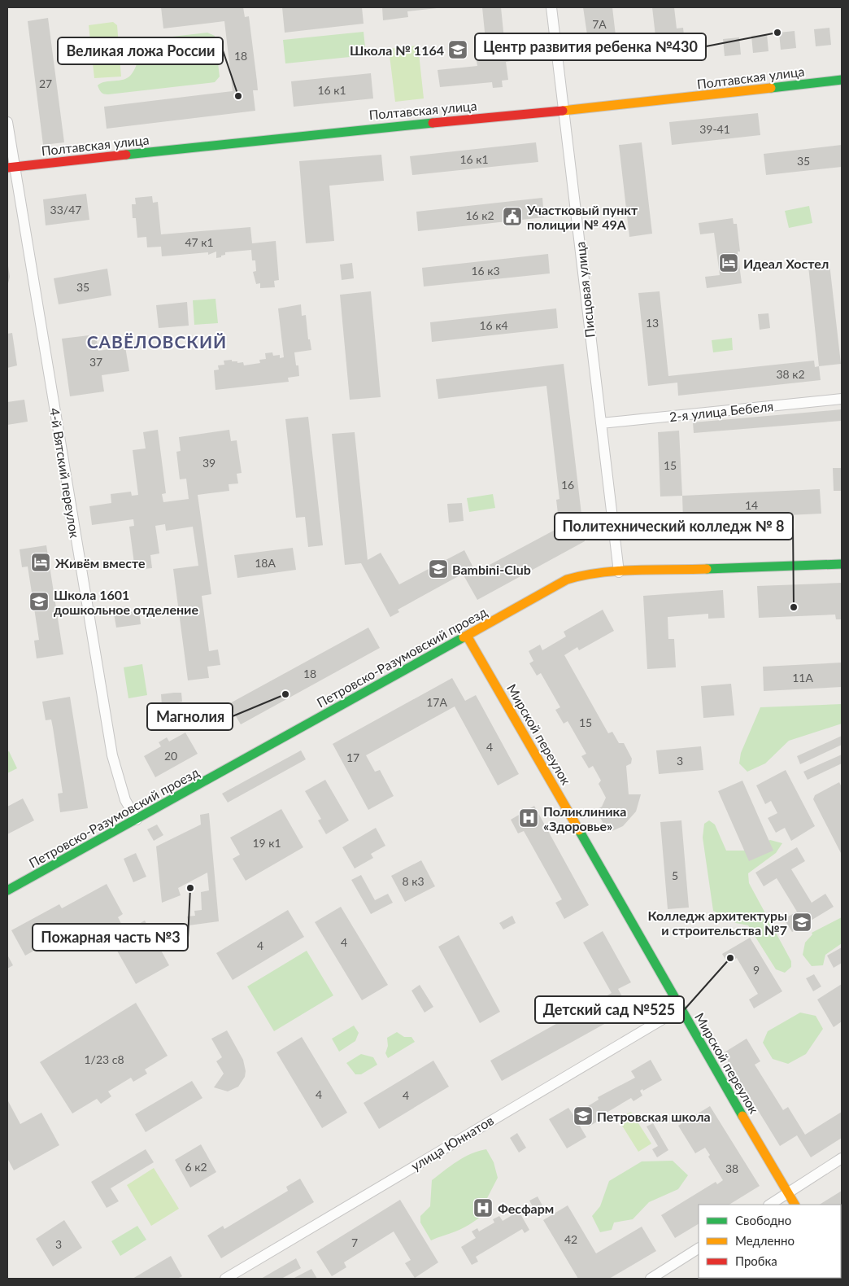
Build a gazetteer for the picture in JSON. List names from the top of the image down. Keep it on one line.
{"streets":{"street":["Полтавская улица","Писцовая улица","2-я улица Бебеля","4-й Вятский переулок","Петровско-Разумовский проезд","Мирской переулок","улица Юннатов"]},"crossings":[["Полтавская улица","Писцовая улица"],["Полтавская улица","4-й Вятский переулок"],["Писцовая улица","2-я улица Бебеля"],["Писцовая улица","Петровско-Разумовский проезд"],["4-й Вятский переулок","Петровско-Разумовский проезд"],["Петровско-Разумовский проезд","Мирской переулок"],["Мирской переулок","улица Юннатов"]],"districts":["САВЁЛОВСКИЙ"],"places":{"other":["Центр развития ребенка №430","Великая ложа России","Политехнический колледж № 8","Магнолия","Пожарная часть №3","Детский сад №525"],"school or university":["Школа № 1164","Bambini-Club","Школа 1601 дошкольное отделение","Колледж архитектуры и строительства №7","Петровская школа"],"public building":["Участковый пункт полиции № 49А"],"hotel":["Идеал Хостел","Живём вместе"],"hospital":["Поликлиника «Здоровье»","Фесфарм"]},"house_numbers":["7А","18","27","16 к1","39-41","16 к1","35","33/47","16 к2","47 к1","16 к3","35","13","16 к4","37","38 к2","39","15","16","14","18А","18","11А","17А","15","4","20","17","3","19 к1","5","8 к3","4","4","9","1/23 с8","4","4","6 к2","38","42","7","3"],"legend":["Свободно","Медленно","Пробка"]}
